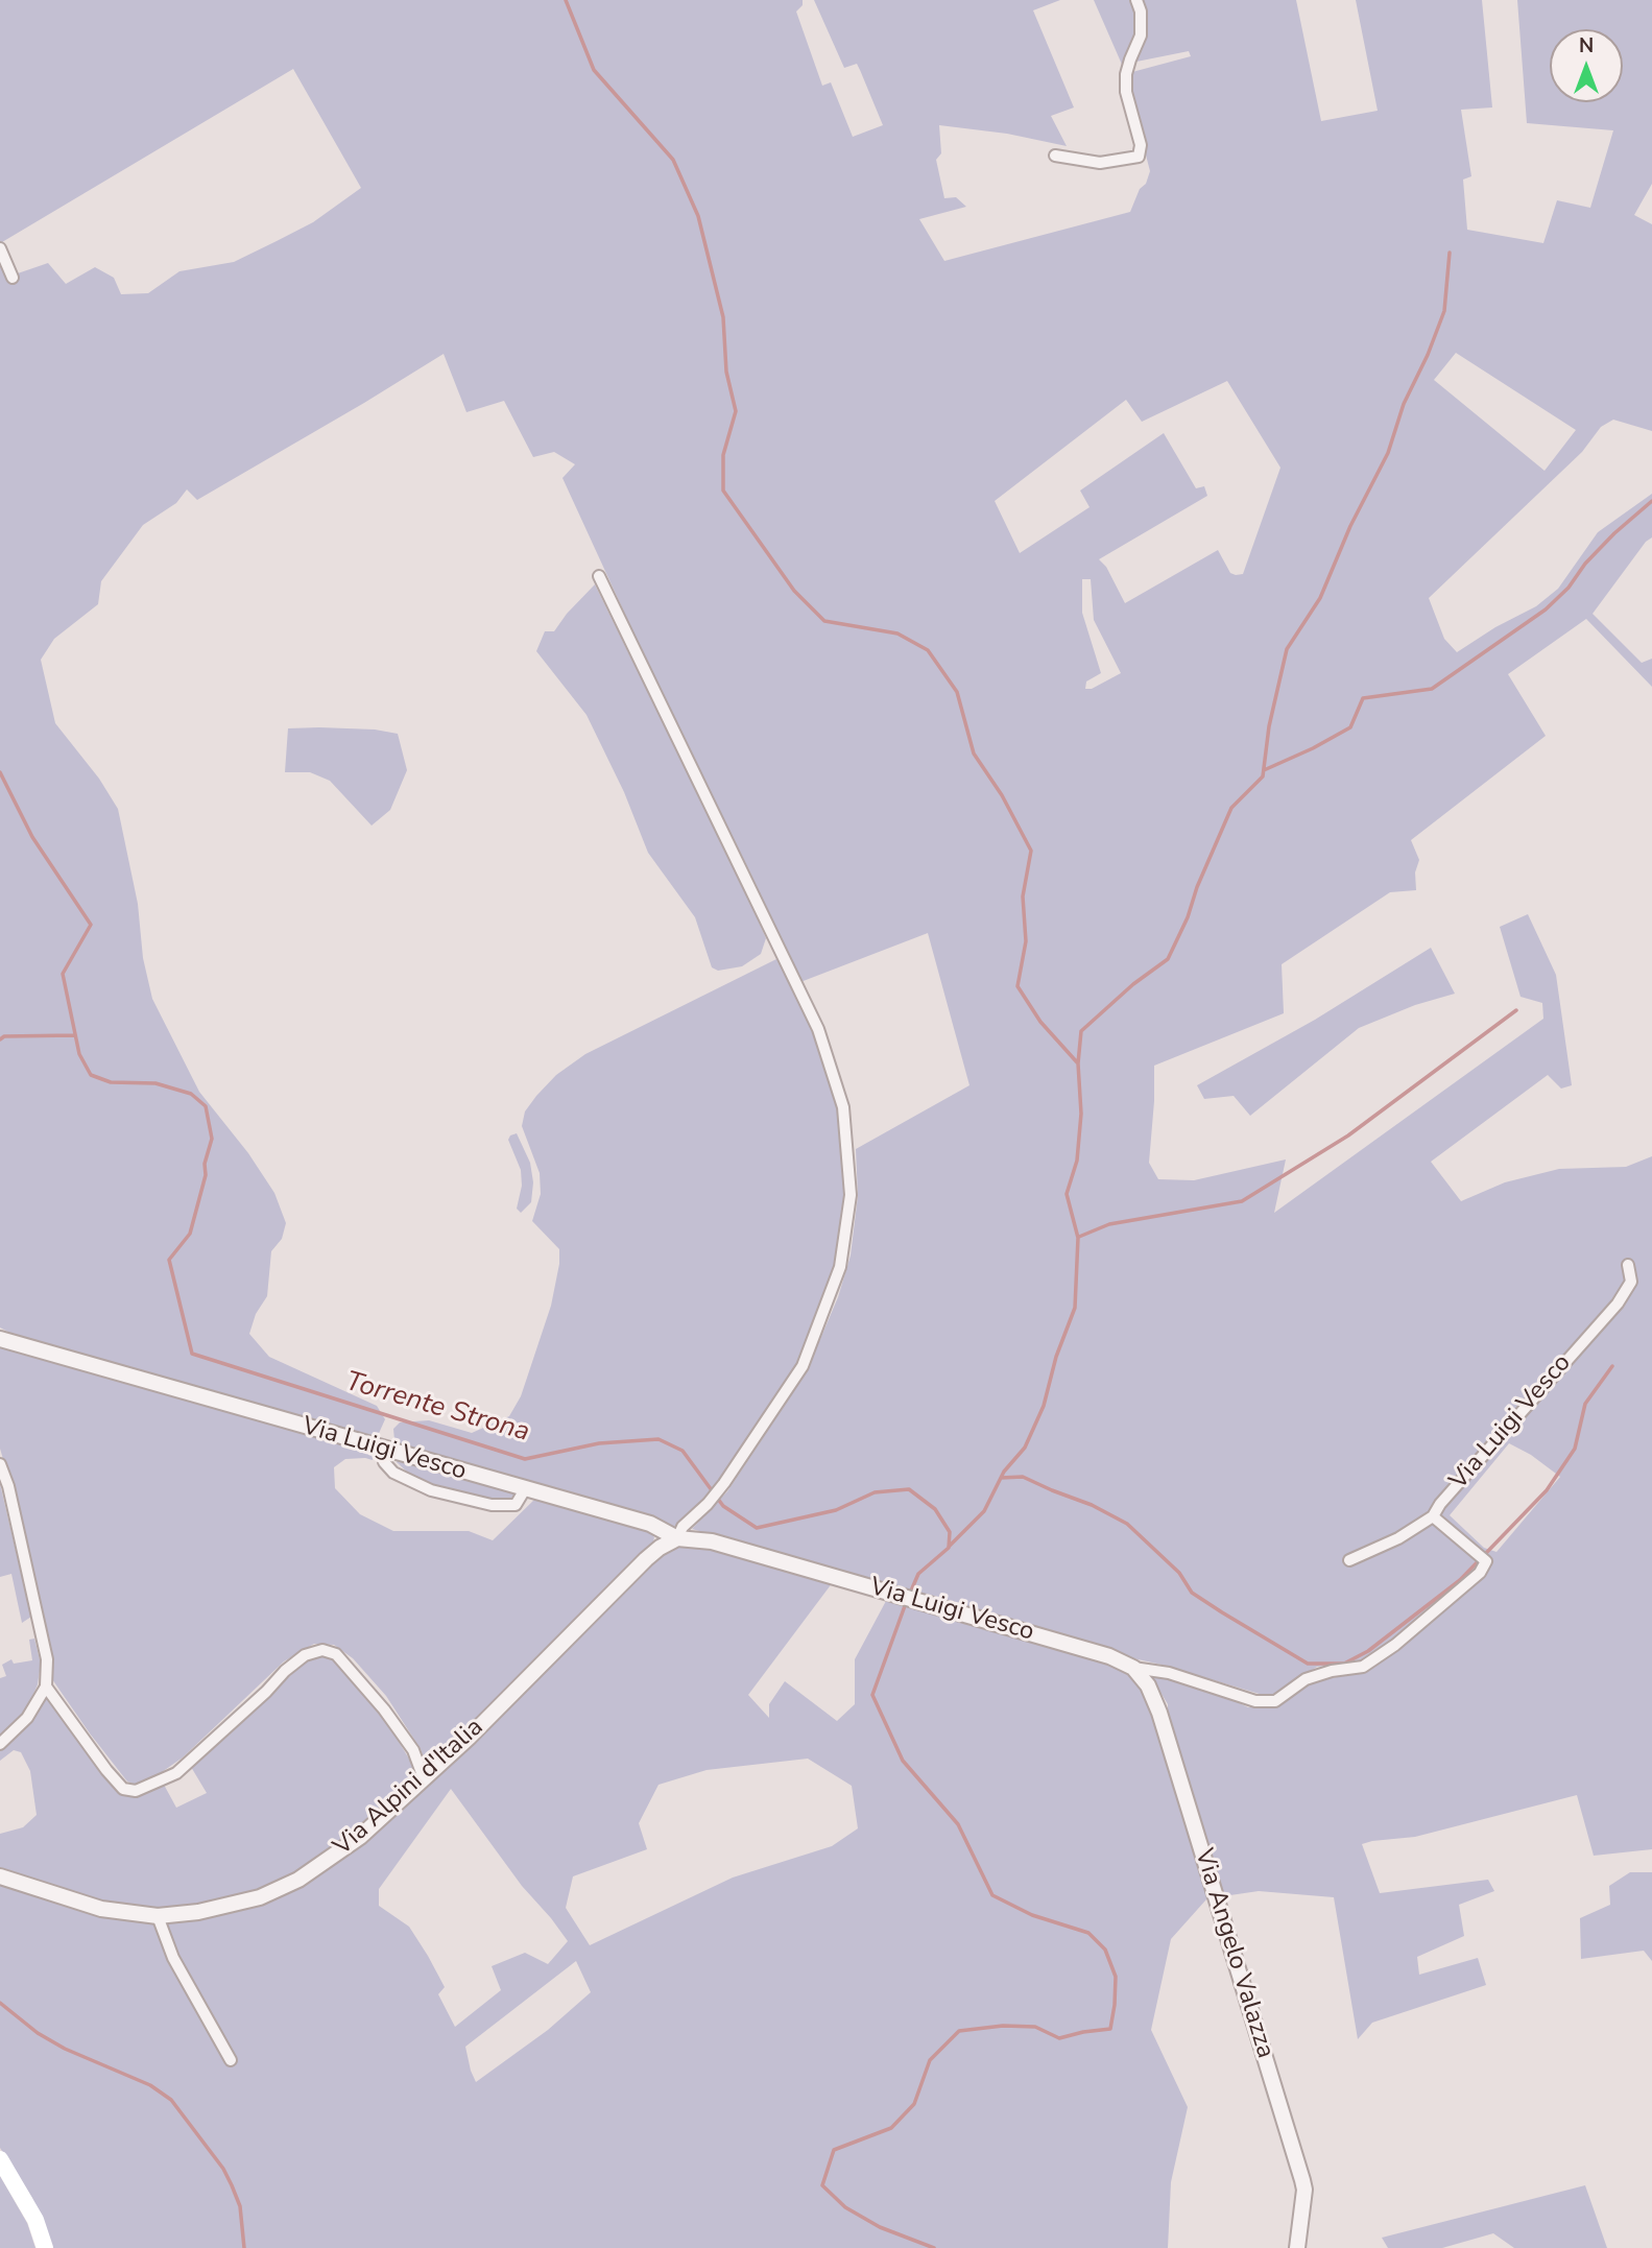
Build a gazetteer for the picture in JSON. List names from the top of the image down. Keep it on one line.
{"streets":{"street":["Via Luigi Vesco","Via Alpini d'Italia","Via Angelo Valazza"]},"crossings":[["Via Luigi Vesco","Via Alpini d'Italia"],["Via Luigi Vesco","Via Angelo Valazza"]],"water":["Torrente Strona"],"north":"top"}
